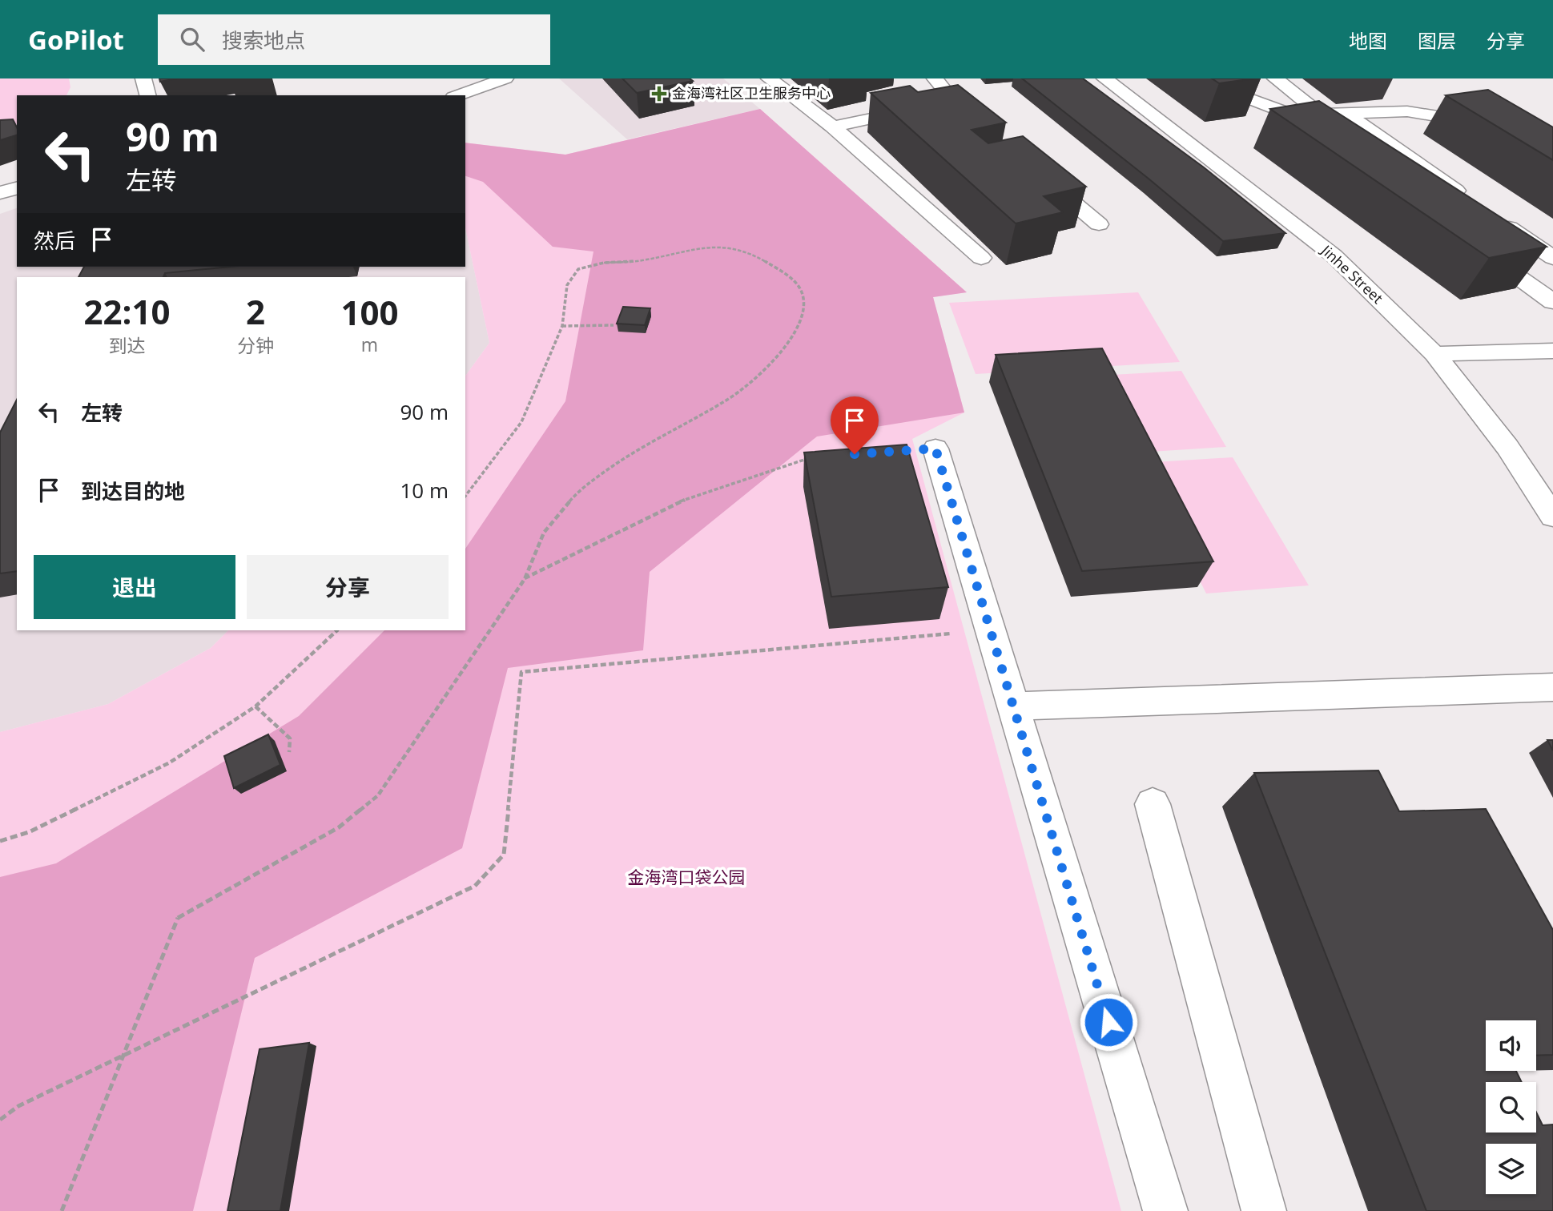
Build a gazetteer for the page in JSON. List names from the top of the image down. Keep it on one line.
{"streets":{"street":["Jinhe Street"]},"parks":["金海湾口袋公园"],"places":{"health":["金海湾社区卫生服务中心"]},"page":{"header":"GoPilot","search":"搜索地点","nav":["地图","图层","分享"],"turn":["90 m","左转"],"then":"然后","eta":["22:10","到达","2","分钟","100","m"],"list":[{"name":"左转","value":"90 m"},{"name":"到达目的地","value":"10 m"}],"buttons":["退出","分享"]}}
